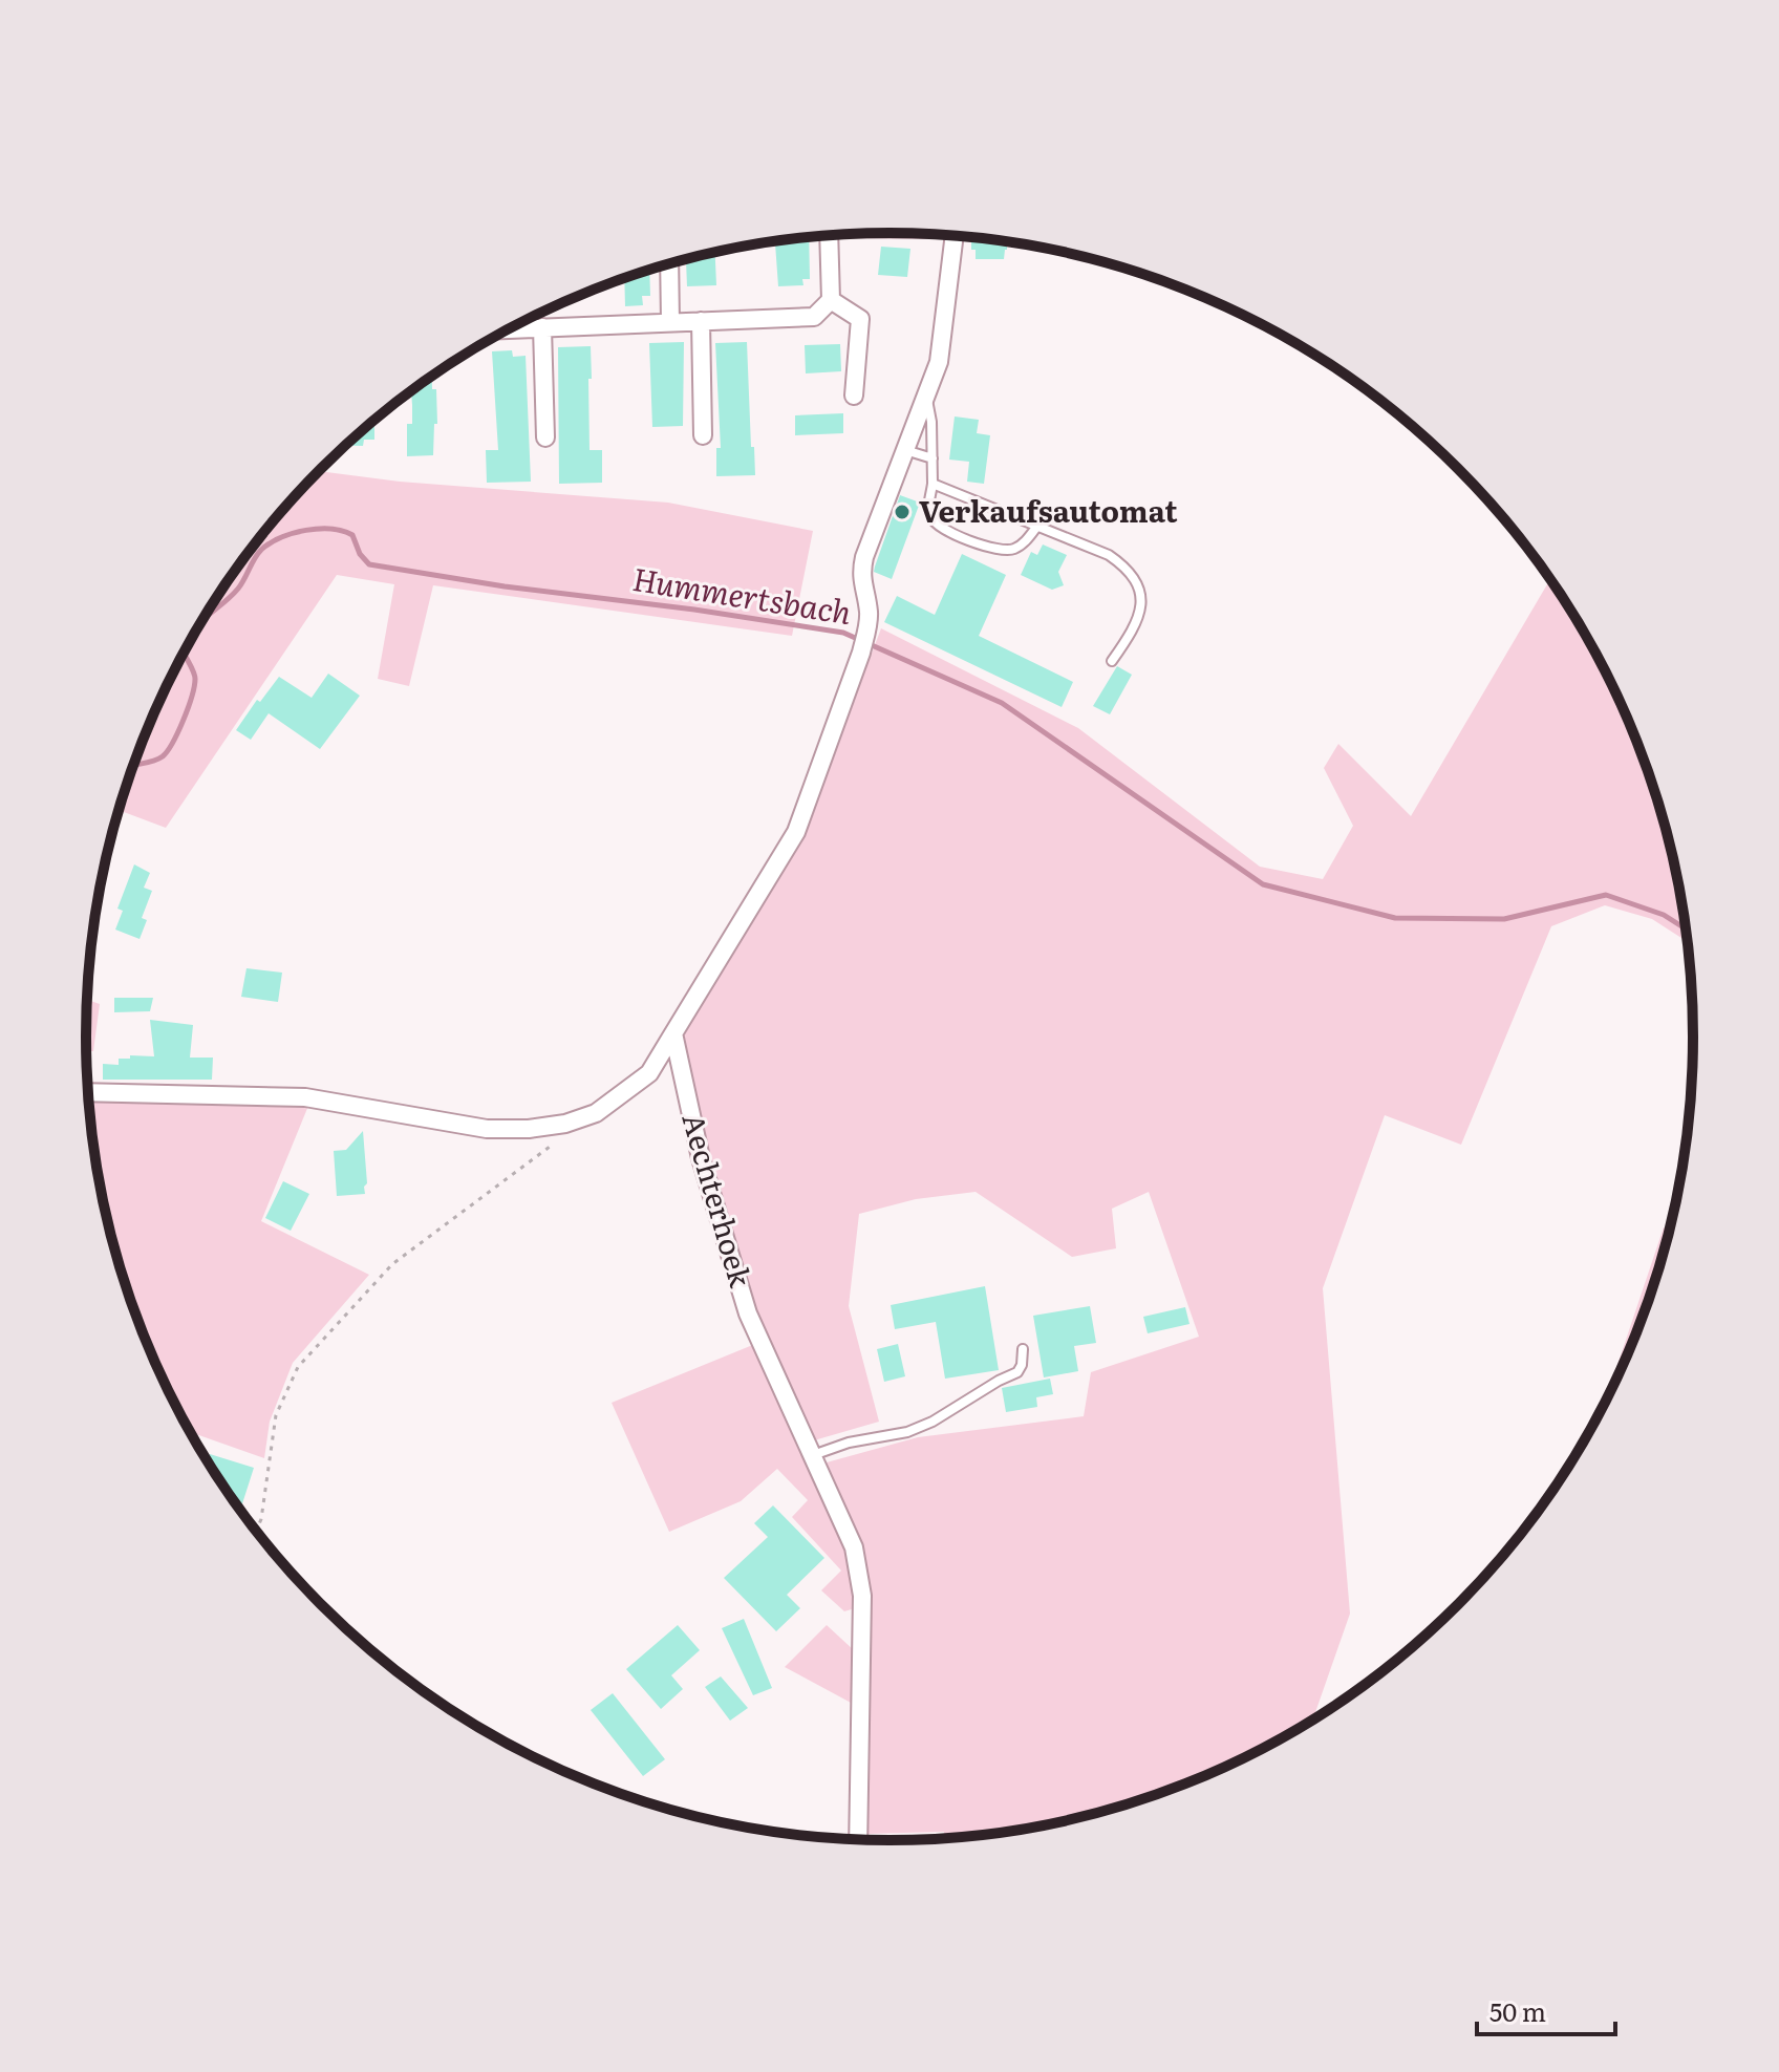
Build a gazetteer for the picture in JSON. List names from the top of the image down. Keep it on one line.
{"streets":{"street":["Aechterhoek"]},"water":["Hummertsbach"],"places":["Verkaufsautomat"],"scale_bar":"50 m"}
